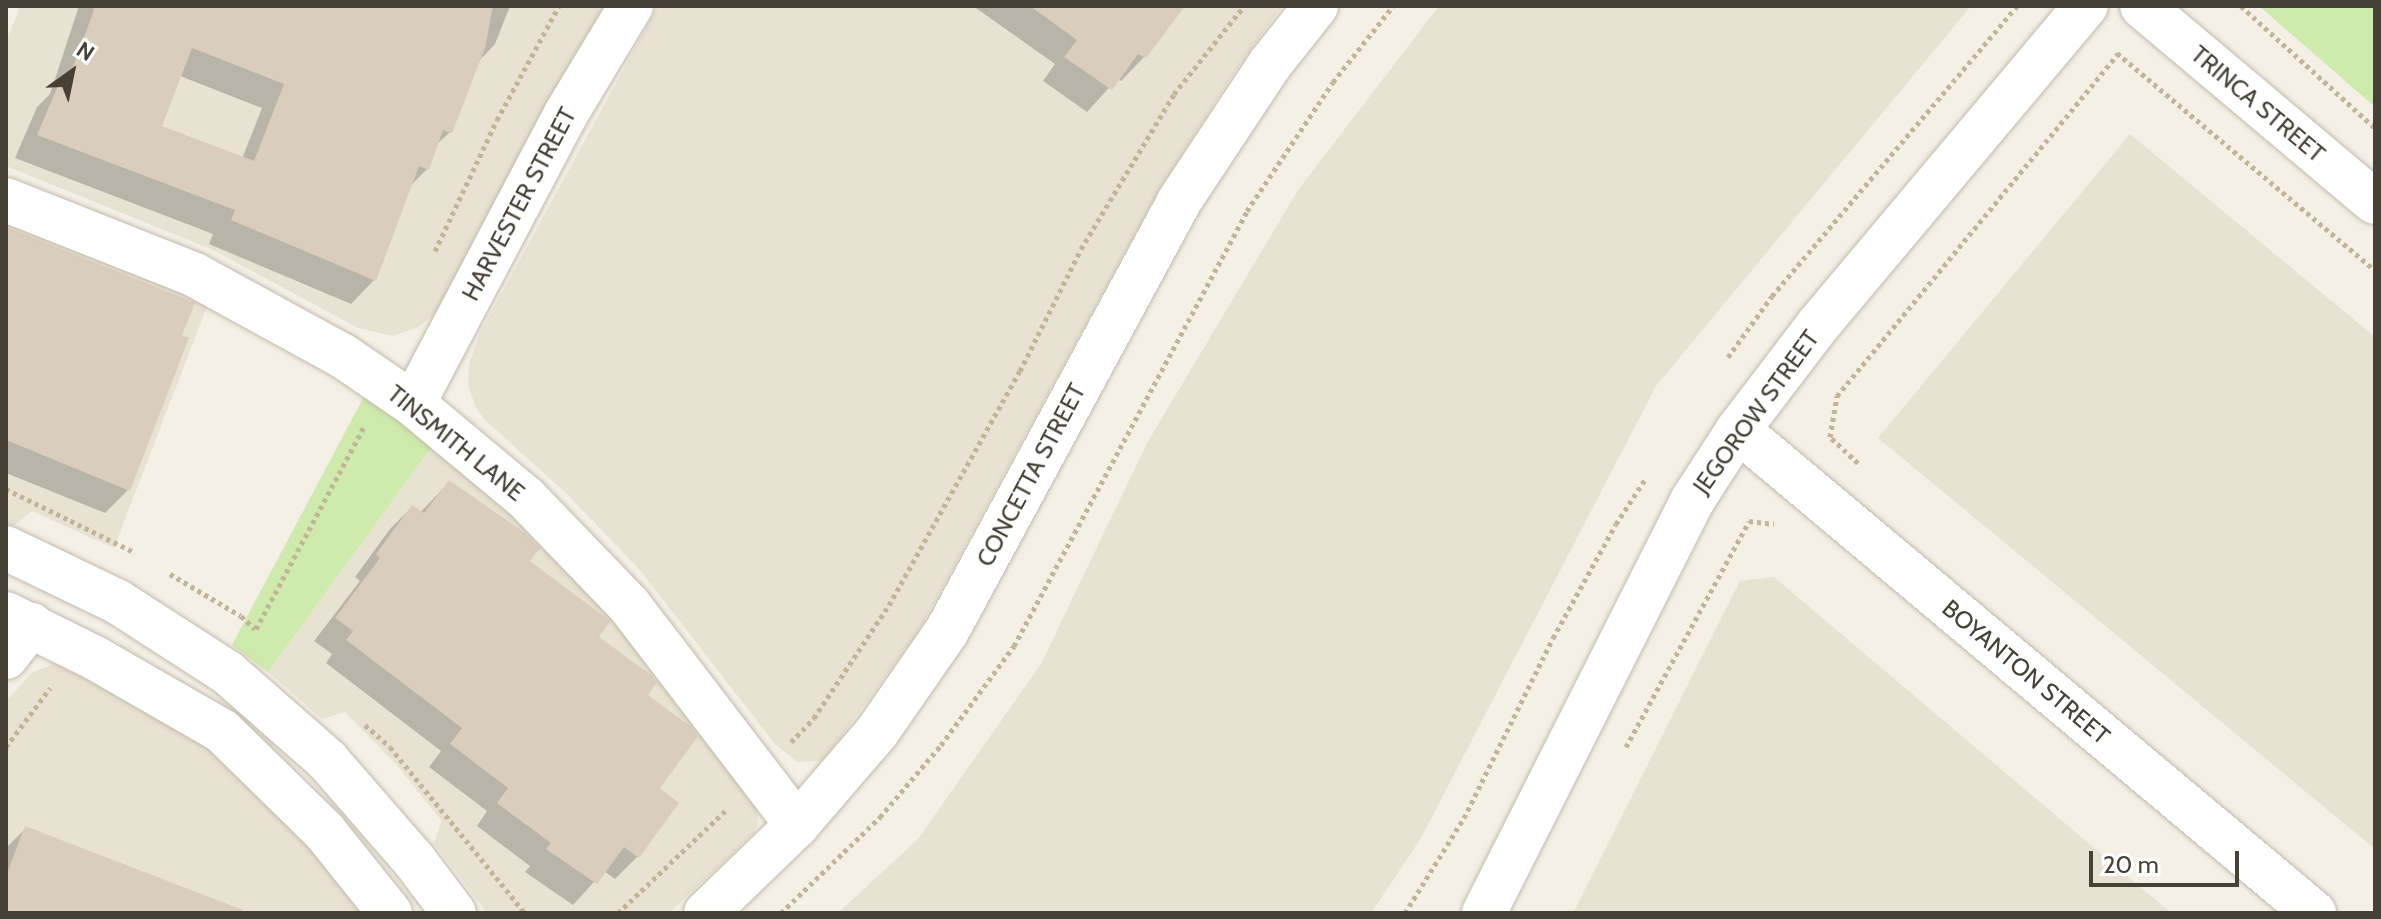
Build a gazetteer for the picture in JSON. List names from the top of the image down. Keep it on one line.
{"streets":{"street":["TRINCA STREET","HARVESTER STREET","JEGOROW STREET","TINSMITH LANE","CONCETTA STREET","BOYANTON STREET"]},"crossings":[["HARVESTER STREET","TINSMITH LANE"],["JEGOROW STREET","BOYANTON STREET"],["TINSMITH LANE","CONCETTA STREET"]],"scale_bar":"20 m","north":"top right"}
